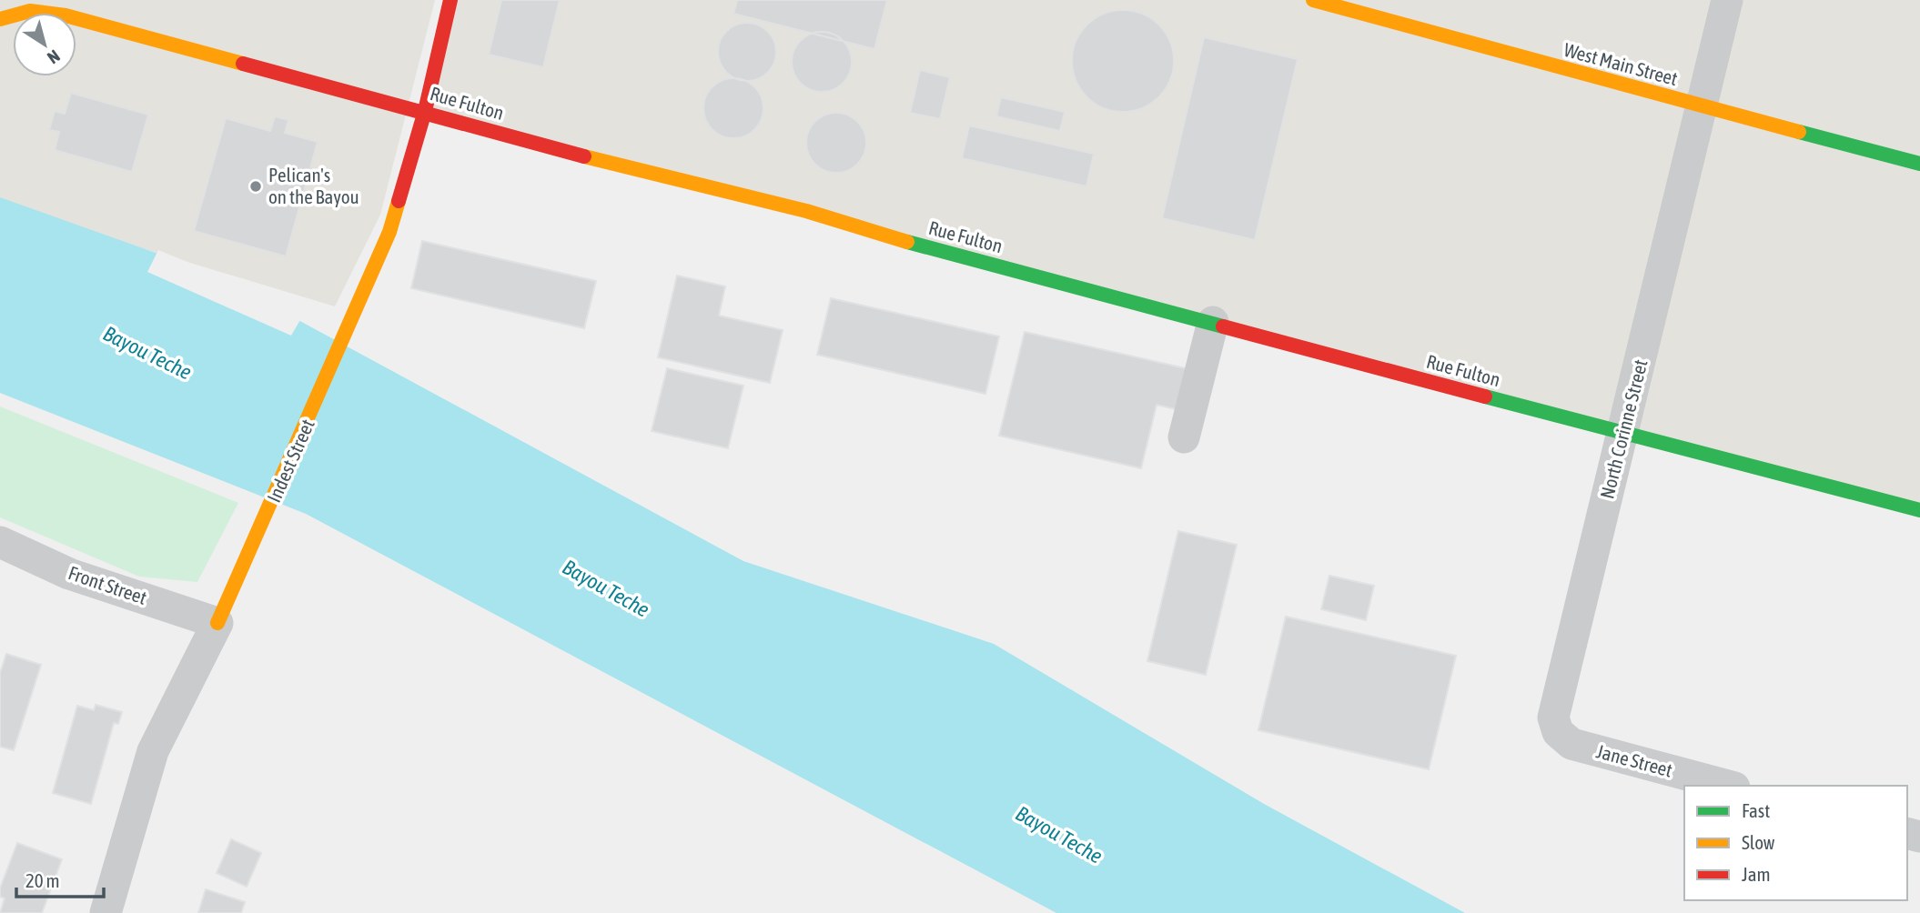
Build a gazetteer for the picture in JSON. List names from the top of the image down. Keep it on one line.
{"streets":{"street":["West Main Street","Rue Fulton","North Corinne Street","Indest Street","Front Street","Jane Street"]},"crossings":[["West Main Street","North Corinne Street"],["Rue Fulton","North Corinne Street"],["Rue Fulton","Indest Street"],["North Corinne Street","Jane Street"],["Indest Street","Front Street"]],"water":["Bayou Teche"],"places":["Pelican's on the Bayou"],"legend":["Fast","Slow","Jam"],"scale_bar":"20 m","north":"bottom right"}
